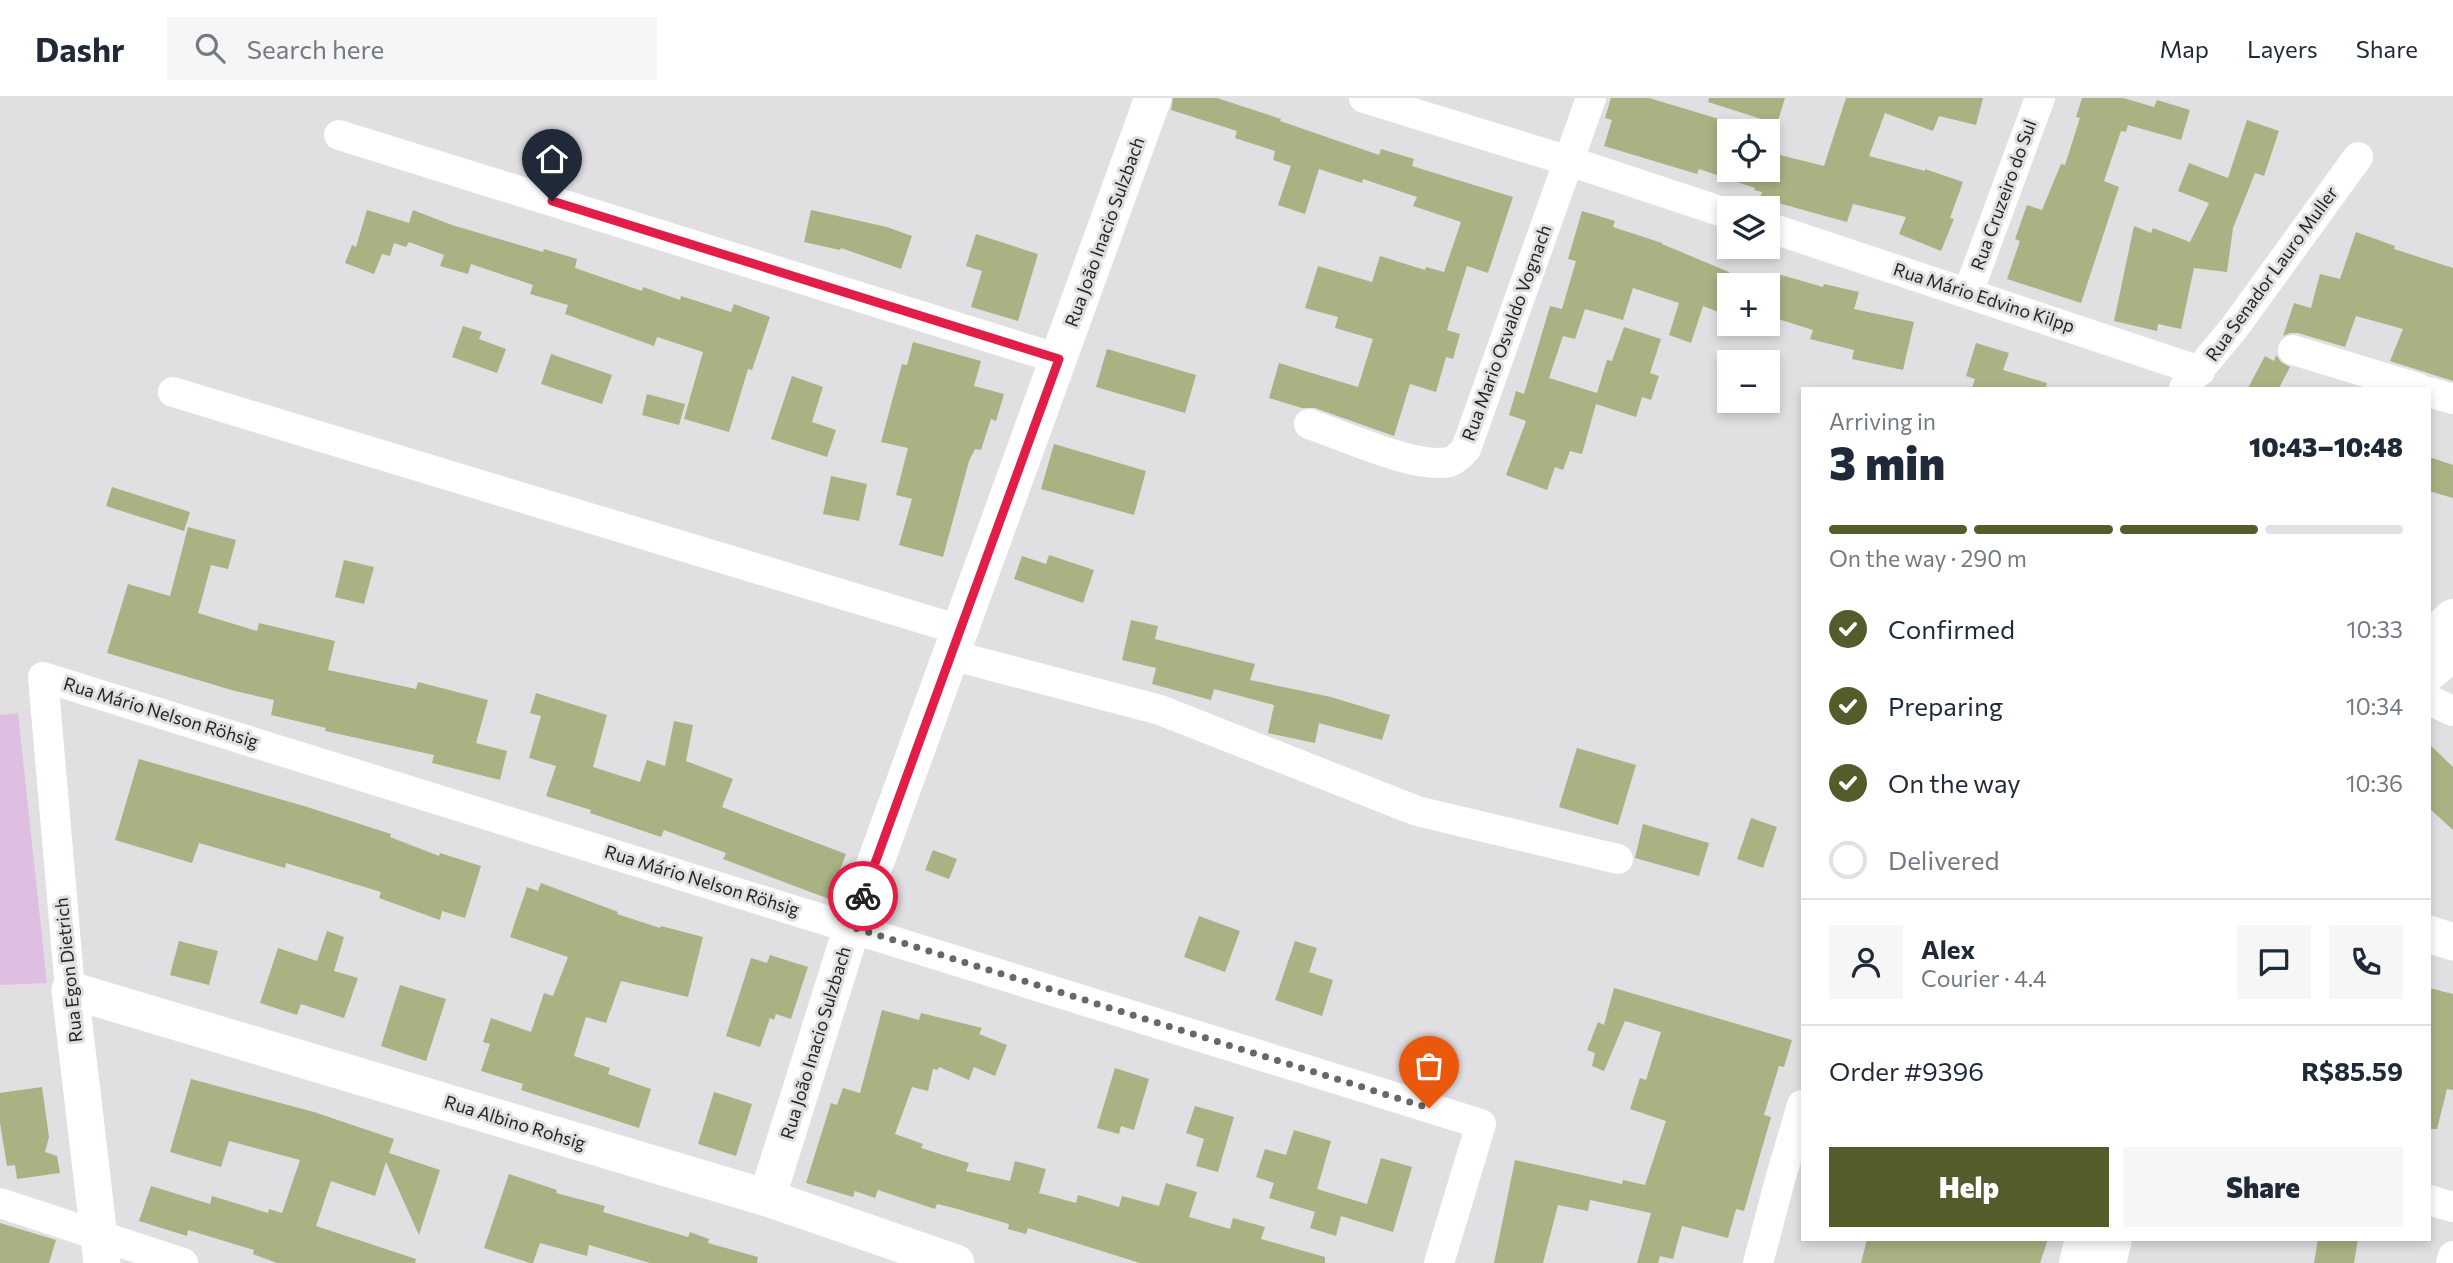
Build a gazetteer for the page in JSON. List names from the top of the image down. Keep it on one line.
{"streets":{"street":["Rua Cruzeiro do Sul","Rua João Inacio Sulzbach","Rua Senador Lauro Muller","Rua Mário Edvino Kilpp","Rua Mario Osvaldo Vognach","Rua Mário Nelson Röhsig","Rua Egon Dietrich","Rua Albino Rohsig"]},"crossings":[["Rua Cruzeiro do Sul","Rua Mário Edvino Kilpp"],["Rua João Inacio Sulzbach","Rua Mário Nelson Röhsig"],["Rua João Inacio Sulzbach","Rua Albino Rohsig"],["Rua Senador Lauro Muller","Rua Mário Edvino Kilpp"],["Rua Mário Nelson Röhsig","Rua Egon Dietrich"],["Rua Egon Dietrich","Rua Albino Rohsig"]],"page":{"header":"Dashr","search":"Search here","nav":["Map","Layers","Share"],"map_buttons":["+","−"],"heading":["3 min","Arriving in","10:43–10:48"],"panel":["Alex","Courier · 4.4","Order #9396","R$85.59"],"bar":"On the way · 290 m","list":[["Confirmed","10:33"],["Preparing","10:34"],["On the way","10:36"],"Delivered"],"buttons":["Help","Share"]}}
